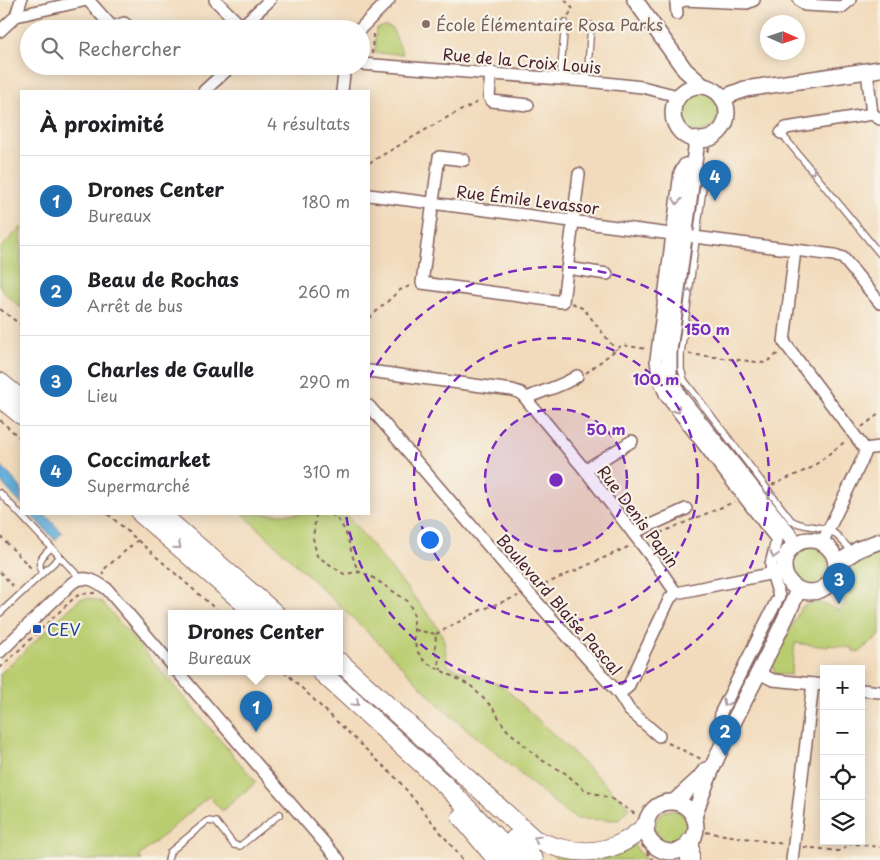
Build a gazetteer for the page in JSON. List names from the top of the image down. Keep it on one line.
{"streets":{"street":["Rue de la Croix Louis","Rue Émile Levassor","Rue Denis Papin","Boulevard Blaise Pascal"]},"crossings":[["Rue Denis Papin","Boulevard Blaise Pascal"]],"places":{"other":["École Élémentaire Rosa Parks"],"transit":["CEV"]},"north":"right","page":{"search":"Rechercher","heading":["À proximité","4 résultats"],"list":[{"mark":"1","name":"Drones Center","note":"Bureaux","value":"180 m"},{"mark":"2","name":"Beau de Rochas","note":"Arrêt de bus","value":"260 m"},{"mark":"3","name":"Charles de Gaulle","note":"Lieu","value":"290 m"},{"mark":"4","name":"Coccimarket","note":"Supermarché","value":"310 m"}],"pins":["4","3","1","2"],"popup":["Drones Center","Bureaux"],"map_buttons":["+","−"]},"rings":["150 m","100 m","50 m"]}
